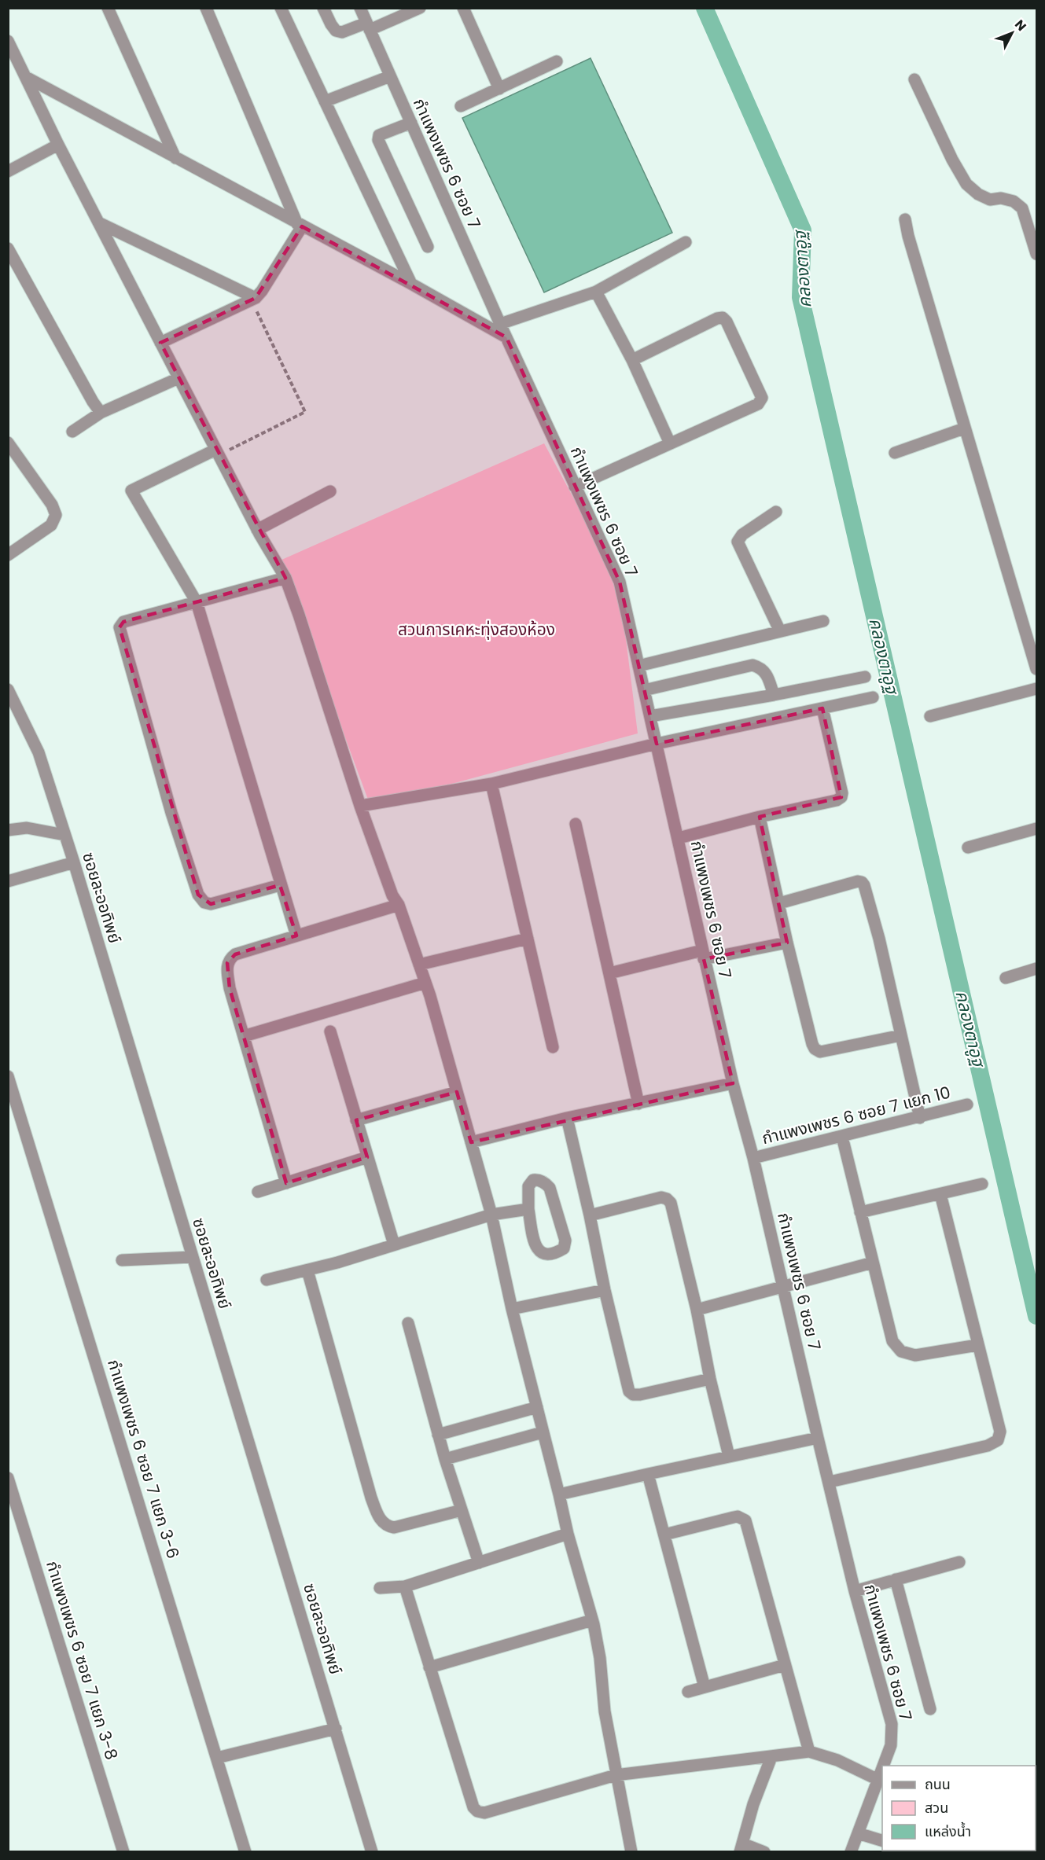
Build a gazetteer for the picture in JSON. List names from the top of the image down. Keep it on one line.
{"streets":{"street":["กำแพงเพชร 6 ซอย 7","ซอยละออทิพย์","กำแพงเพชร 6 ซอย 7 แยก 10","กำแพงเพชร 6 ซอย 7 แยก 3-6","กำแพงเพชร 6 ซอย 7 แยก 3-8"]},"crossings":[["กำแพงเพชร 6 ซอย 7","กำแพงเพชร 6 ซอย 7 แยก 10"]],"water":["คลองตาอูฐ"],"parks":["สวนการเคหะทุ่งสองห้อง"],"legend":["ถนน","สวน","แหล่งน้ำ"],"north":"top right"}
